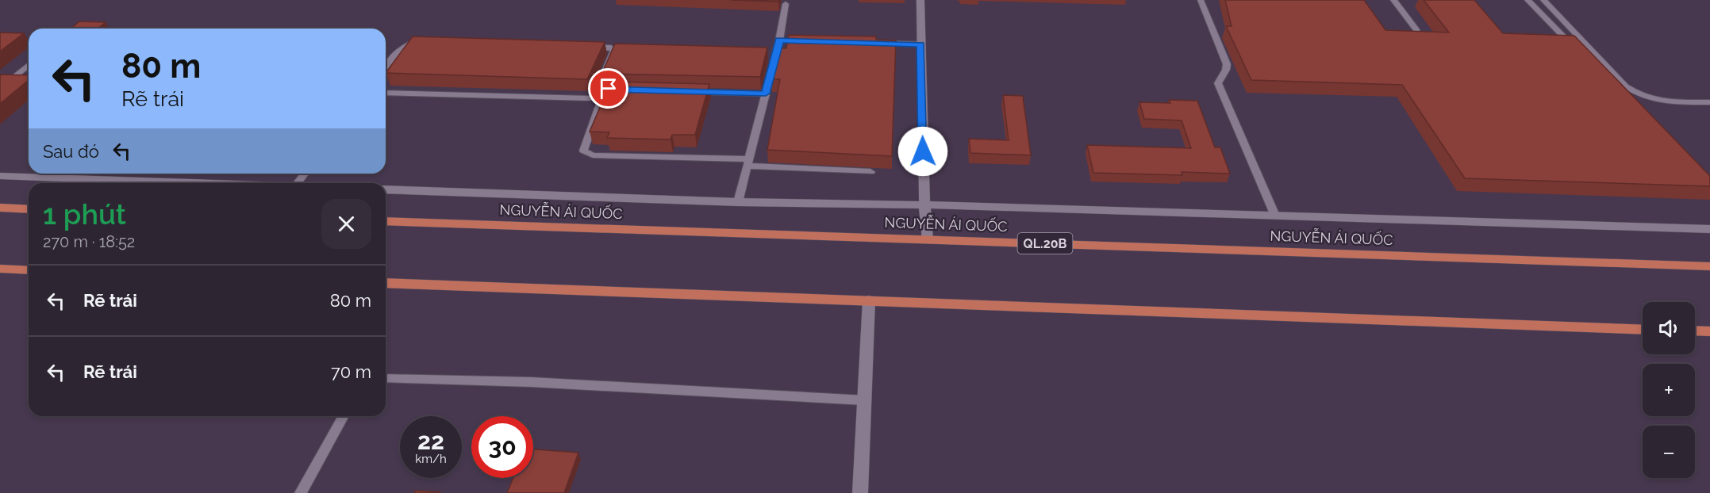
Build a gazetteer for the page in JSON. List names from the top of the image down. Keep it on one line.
{"streets":{"main road":["NGUYỄN ÁI QUỐC","QL.20B"]},"page":{"turn":["80 m","Rẽ trái"],"then":"Sau đó","heading":["1 phút","270 m · 18:52"],"list":[{"name":"Rẽ trái","value":"80 m"},{"name":"Rẽ trái","value":"70 m"}],"map_buttons":["+","−"],"speed":"22 km/h","limit":"30"}}
